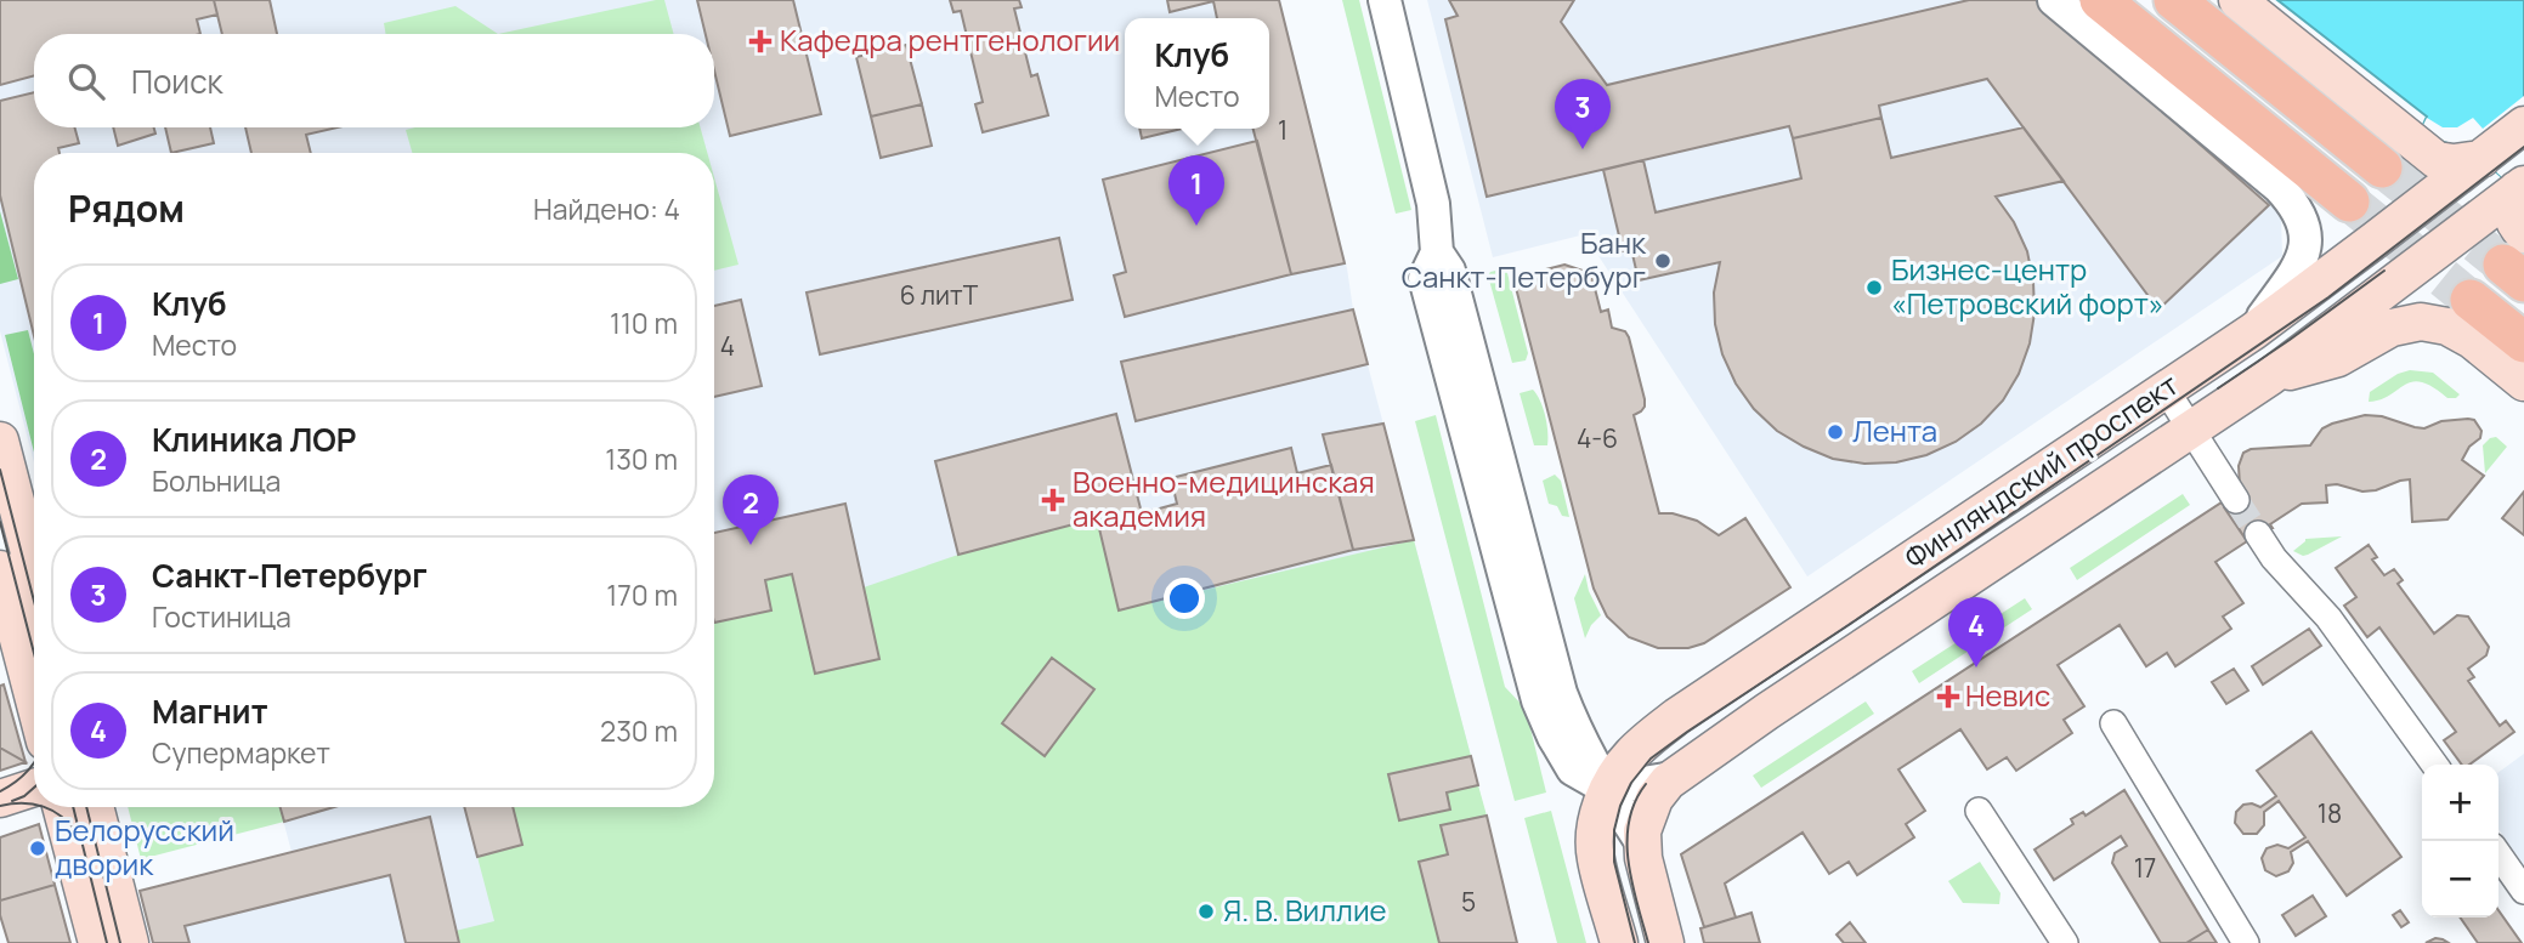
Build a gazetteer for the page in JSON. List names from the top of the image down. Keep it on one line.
{"streets":{"main road":["Финляндский проспект"]},"places":{"health":["Кафедра рентгенологии","Военно-медицинская академия","Невис"],"other":["Банк Санкт-Петербург","Бизнес-центр «Петровский форт»","Лента","Белорусский дворик","Я. В. Виллие"]},"house_numbers":["1","6 литТ","4","4-6","18","17","5"],"page":{"popup":["Клуб","Место"],"search":"Поиск","pins":["3","1","2","4"],"heading":["Рядом","Найдено: 4"],"list":[{"mark":"1","name":"Клуб","note":"Место","value":"110 m"},{"mark":"2","name":"Клиника ЛОР","note":"Больница","value":"130 m"},{"mark":"3","name":"Санкт-Петербург","note":"Гостиница","value":"170 m"},{"mark":"4","name":"Магнит","note":"Супермаркет","value":"230 m"}],"map_buttons":["+","−"]}}
